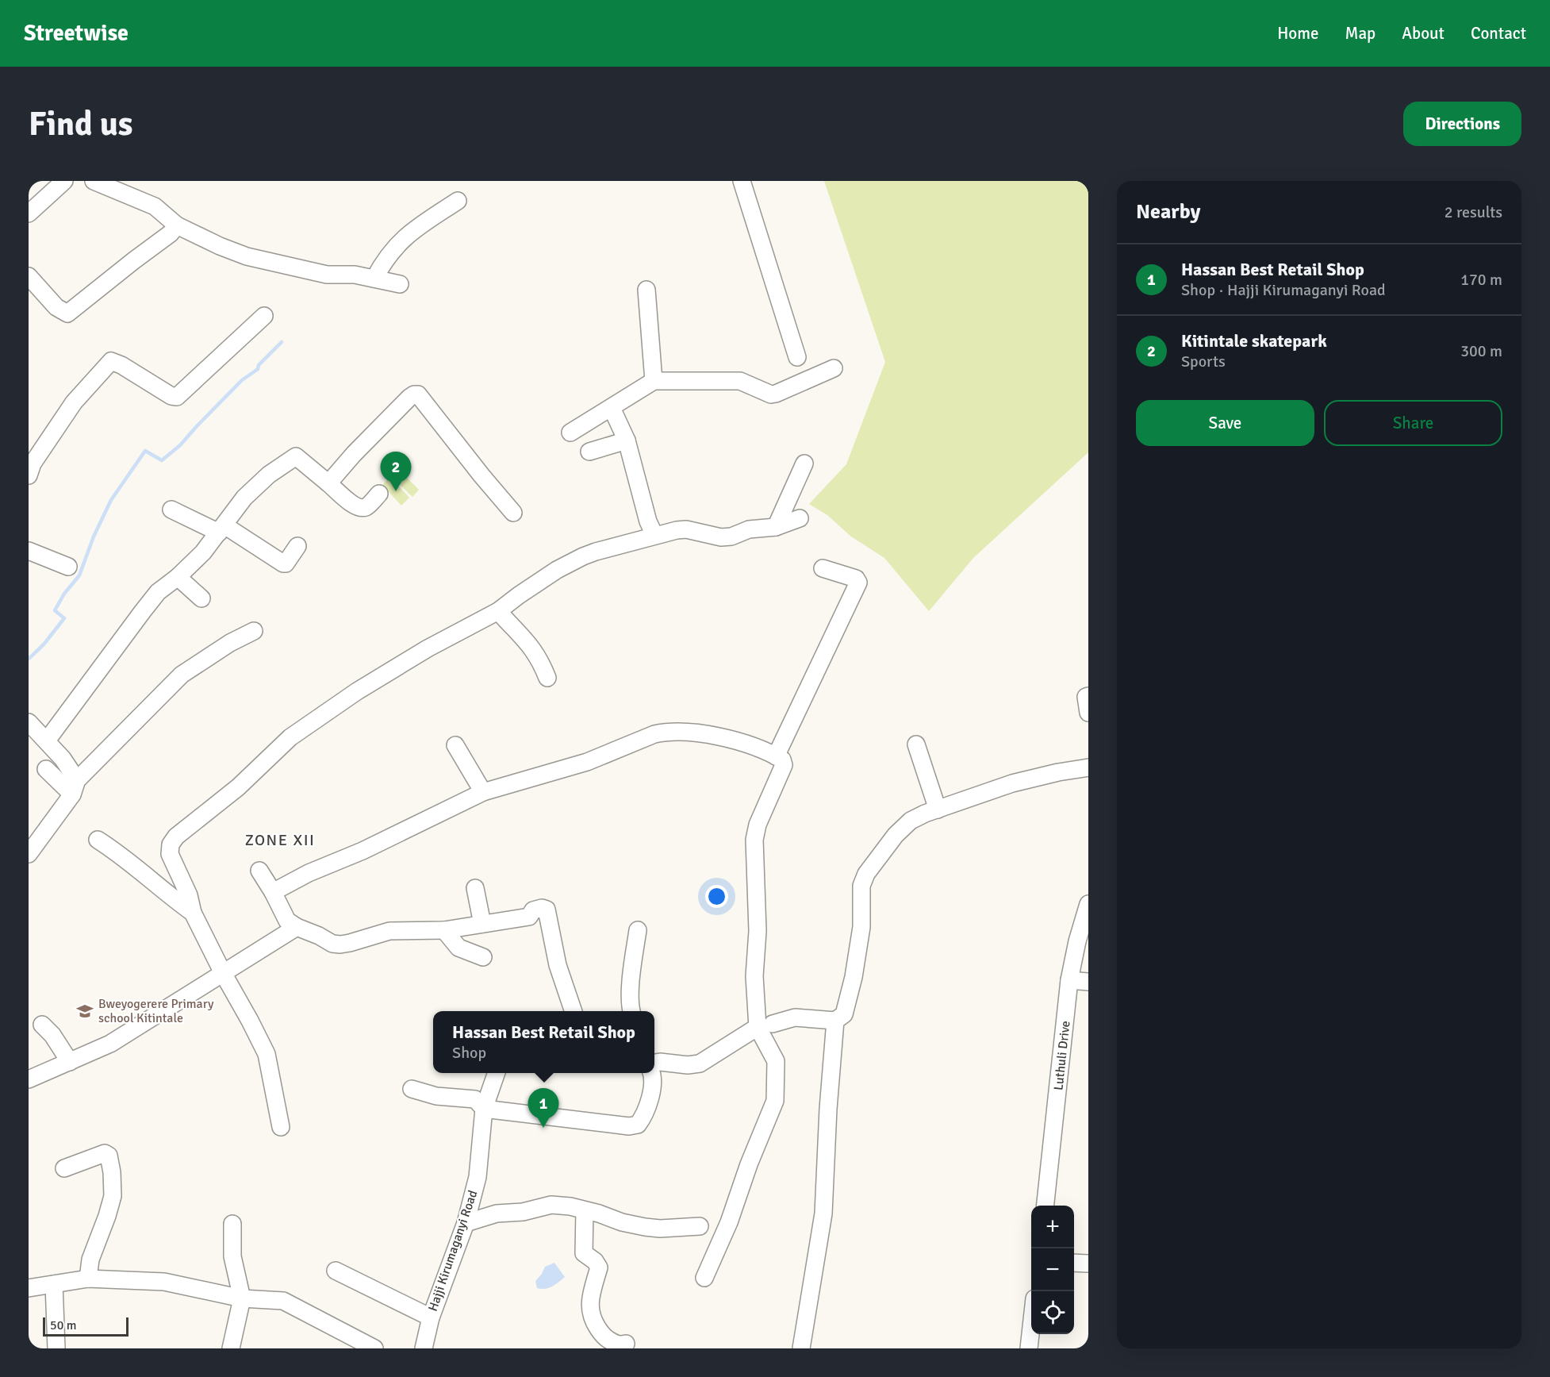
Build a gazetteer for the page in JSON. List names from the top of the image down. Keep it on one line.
{"streets":{"street":["Luthuli Drive","Hajji Kirumaganyi Road"]},"districts":["ZONE XII"],"places":{"school or university":["Bweyogerere Primary school Kitintale"]},"scale_bar":"50 m","page":{"header":"Streetwise","nav":["Home","Map","About","Contact"],"buttons":["Directions",["Save","Share"]],"title":"Find us","heading":["Nearby","2 results"],"list":[{"mark":"1","name":"Hassan Best Retail Shop","note":"Shop · Hajji Kirumaganyi Road","value":"170 m"},{"mark":"2","name":"Kitintale skatepark","note":"Sports","value":"300 m"}],"pins":["2","1"],"popup":["Hassan Best Retail Shop","Shop"],"map_buttons":["+","−"],"scale":"50 m"}}
